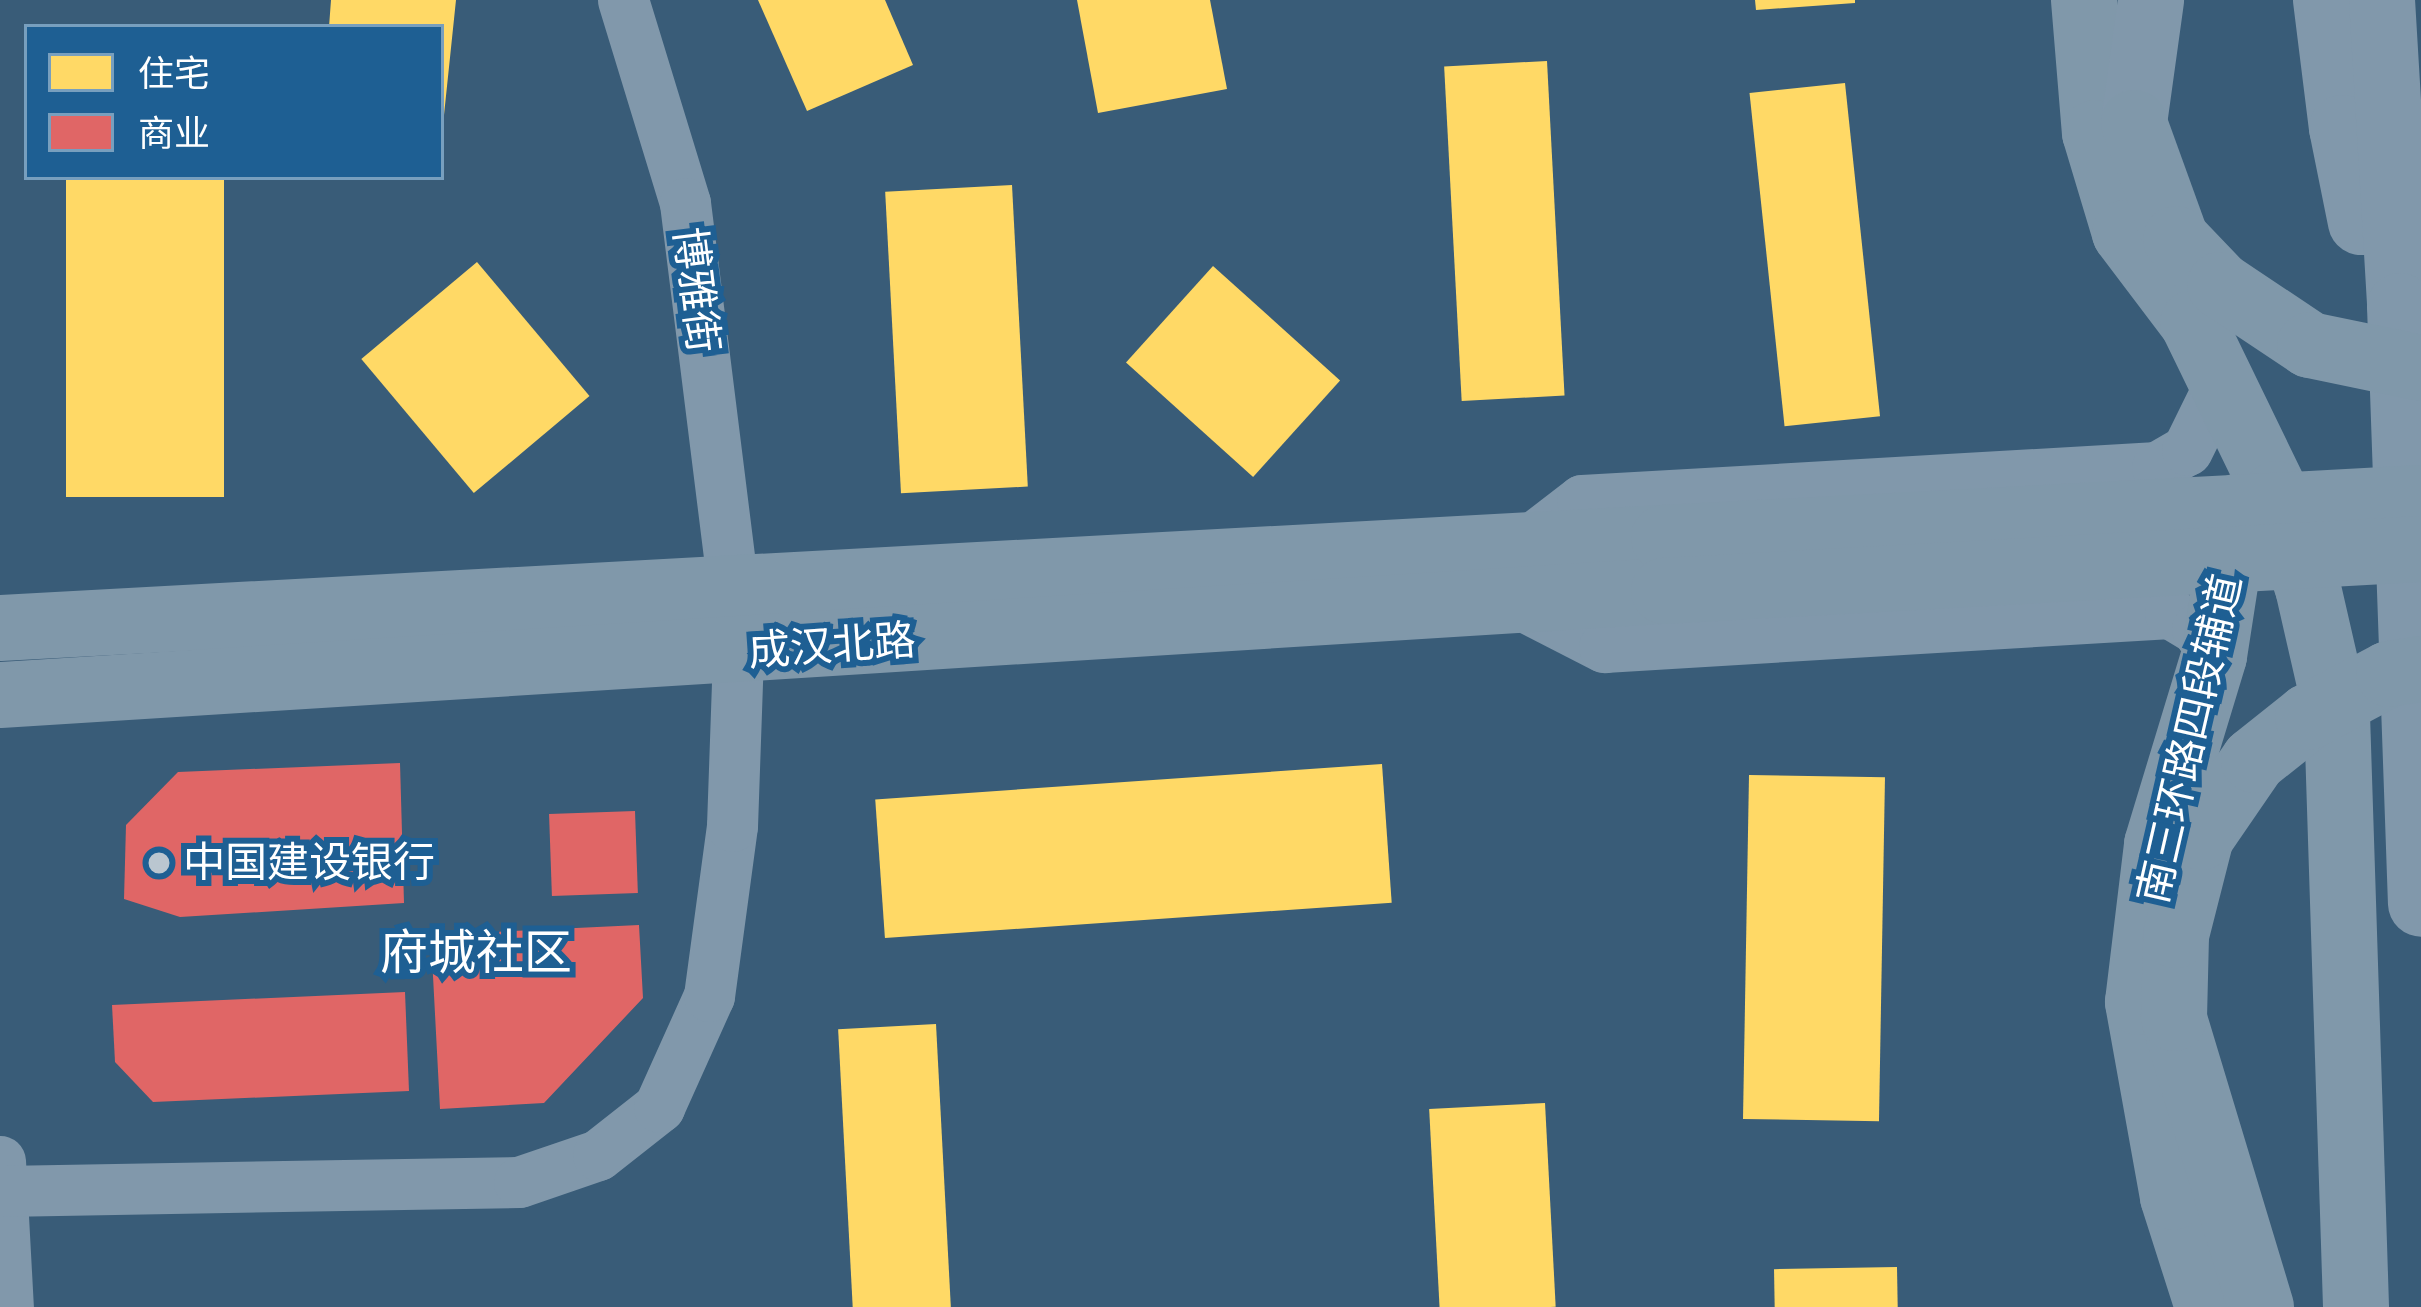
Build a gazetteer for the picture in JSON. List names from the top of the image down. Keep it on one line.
{"streets":{"main road":["成汉北路","南三环路四段辅道"],"street":["博雅街"]},"crossings":[["博雅街","成汉北路"]],"districts":["府城社区"],"places":["中国建设银行"],"legend":["住宅","商业"]}
